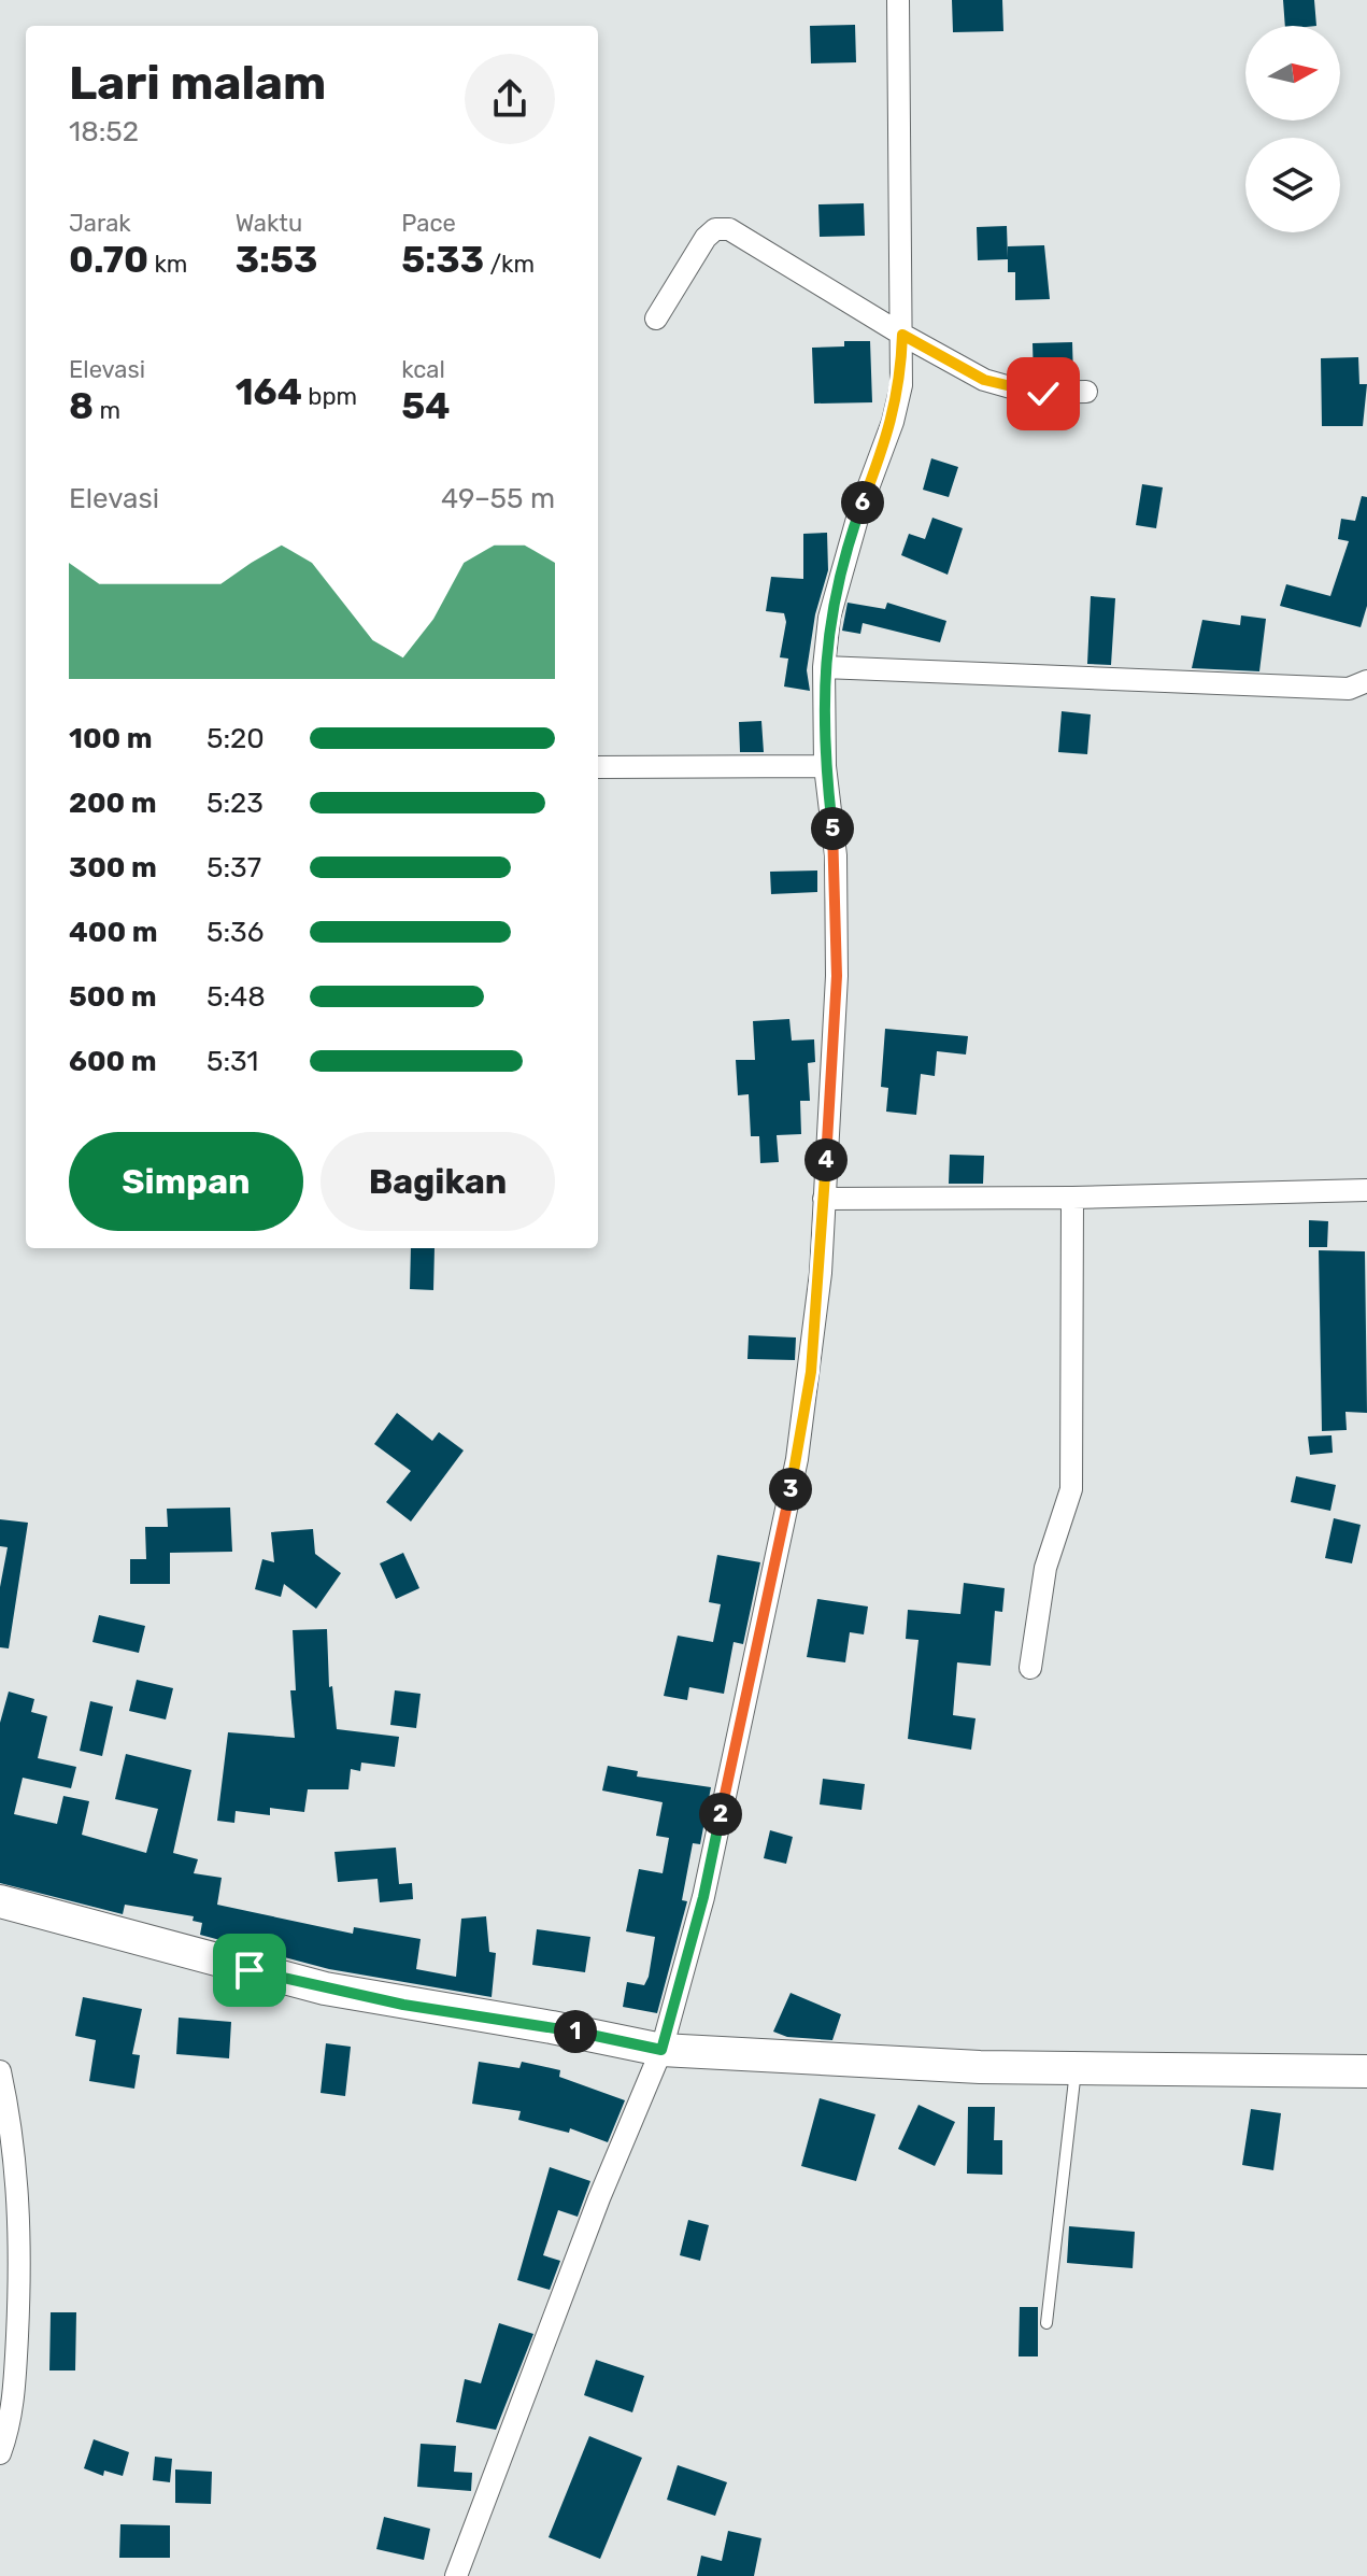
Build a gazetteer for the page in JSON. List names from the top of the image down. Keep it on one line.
{"north":"right","page":{"heading":["Lari malam","18:52"],"stats":[["Jarak","0.70 km"],["Waktu","3:53"],["Pace","5:33 /km"],["Elevasi","8 m"],["164 bpm"],["kcal","54"]],"chart":["Elevasi","49–55 m"],"pins":["6","5","4","3","2","1"],"list":[{"name":"100 m","note":"5:20"},{"name":"200 m","note":"5:23"},{"name":"300 m","note":"5:37"},{"name":"400 m","note":"5:36"},{"name":"500 m","note":"5:48"},{"name":"600 m","note":"5:31"}],"buttons":["Simpan","Bagikan"]}}
